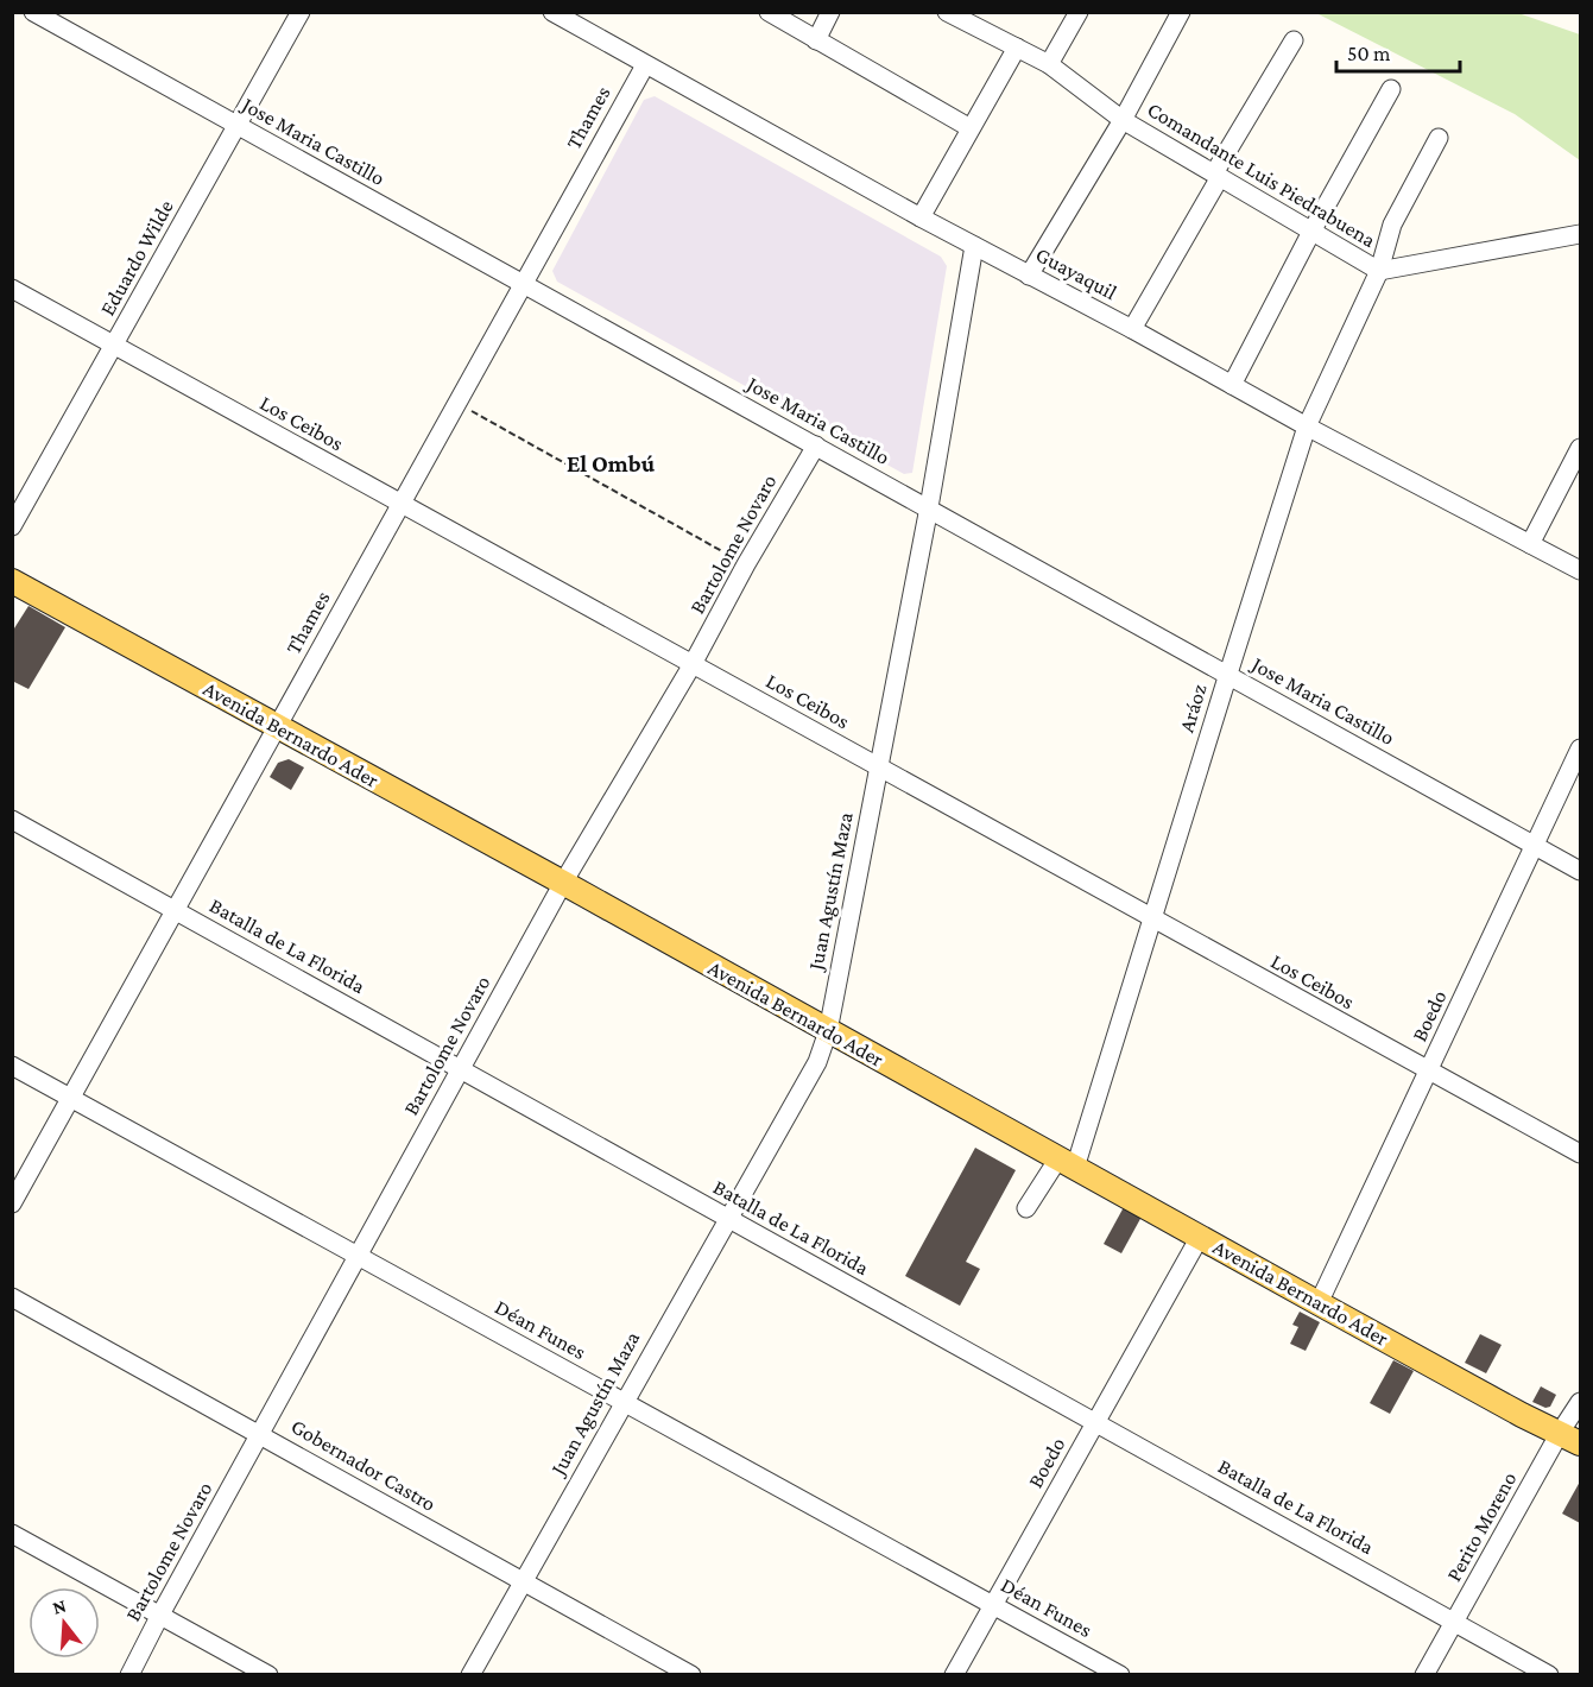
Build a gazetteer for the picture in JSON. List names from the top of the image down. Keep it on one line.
{"streets":{"main road":["Avenida Bernardo Ader"],"street":["Thames","Jose Maria Castillo","Comandante Luis Piedrabuena","Eduardo Wilde","Guayaquil","Los Ceibos","Bartolome Novaro","Aráoz","Juan Agustín Maza","Batalla de La Florida","Boedo","Déan Funes","Gobernador Castro","Perito Moreno"]},"crossings":[["Thames","Jose Maria Castillo"],["Thames","Guayaquil"],["Thames","Los Ceibos"],["Thames","Avenida Bernardo Ader"],["Thames","Batalla de La Florida"],["Thames","Déan Funes"],["Jose Maria Castillo","Eduardo Wilde"],["Jose Maria Castillo","Bartolome Novaro"],["Jose Maria Castillo","Aráoz"],["Jose Maria Castillo","Juan Agustín Maza"],["Jose Maria Castillo","Boedo"],["Comandante Luis Piedrabuena","Aráoz"],["Eduardo Wilde","Los Ceibos"],["Guayaquil","Aráoz"],["Guayaquil","Juan Agustín Maza"],["Los Ceibos","Bartolome Novaro"],["Los Ceibos","Aráoz"],["Los Ceibos","Juan Agustín Maza"],["Los Ceibos","Boedo"],["Bartolome Novaro","Avenida Bernardo Ader"],["Bartolome Novaro","Batalla de La Florida"],["Bartolome Novaro","Déan Funes"],["Bartolome Novaro","Gobernador Castro"],["Aráoz","Avenida Bernardo Ader"],["Avenida Bernardo Ader","Juan Agustín Maza"],["Avenida Bernardo Ader","Boedo"],["Avenida Bernardo Ader","Perito Moreno"],["Juan Agustín Maza","Batalla de La Florida"],["Juan Agustín Maza","Déan Funes"],["Juan Agustín Maza","Gobernador Castro"],["Batalla de La Florida","Boedo"],["Batalla de La Florida","Perito Moreno"],["Boedo","Déan Funes"]],"districts":["El Ombú"],"scale_bar":"50 m","north":"top"}
